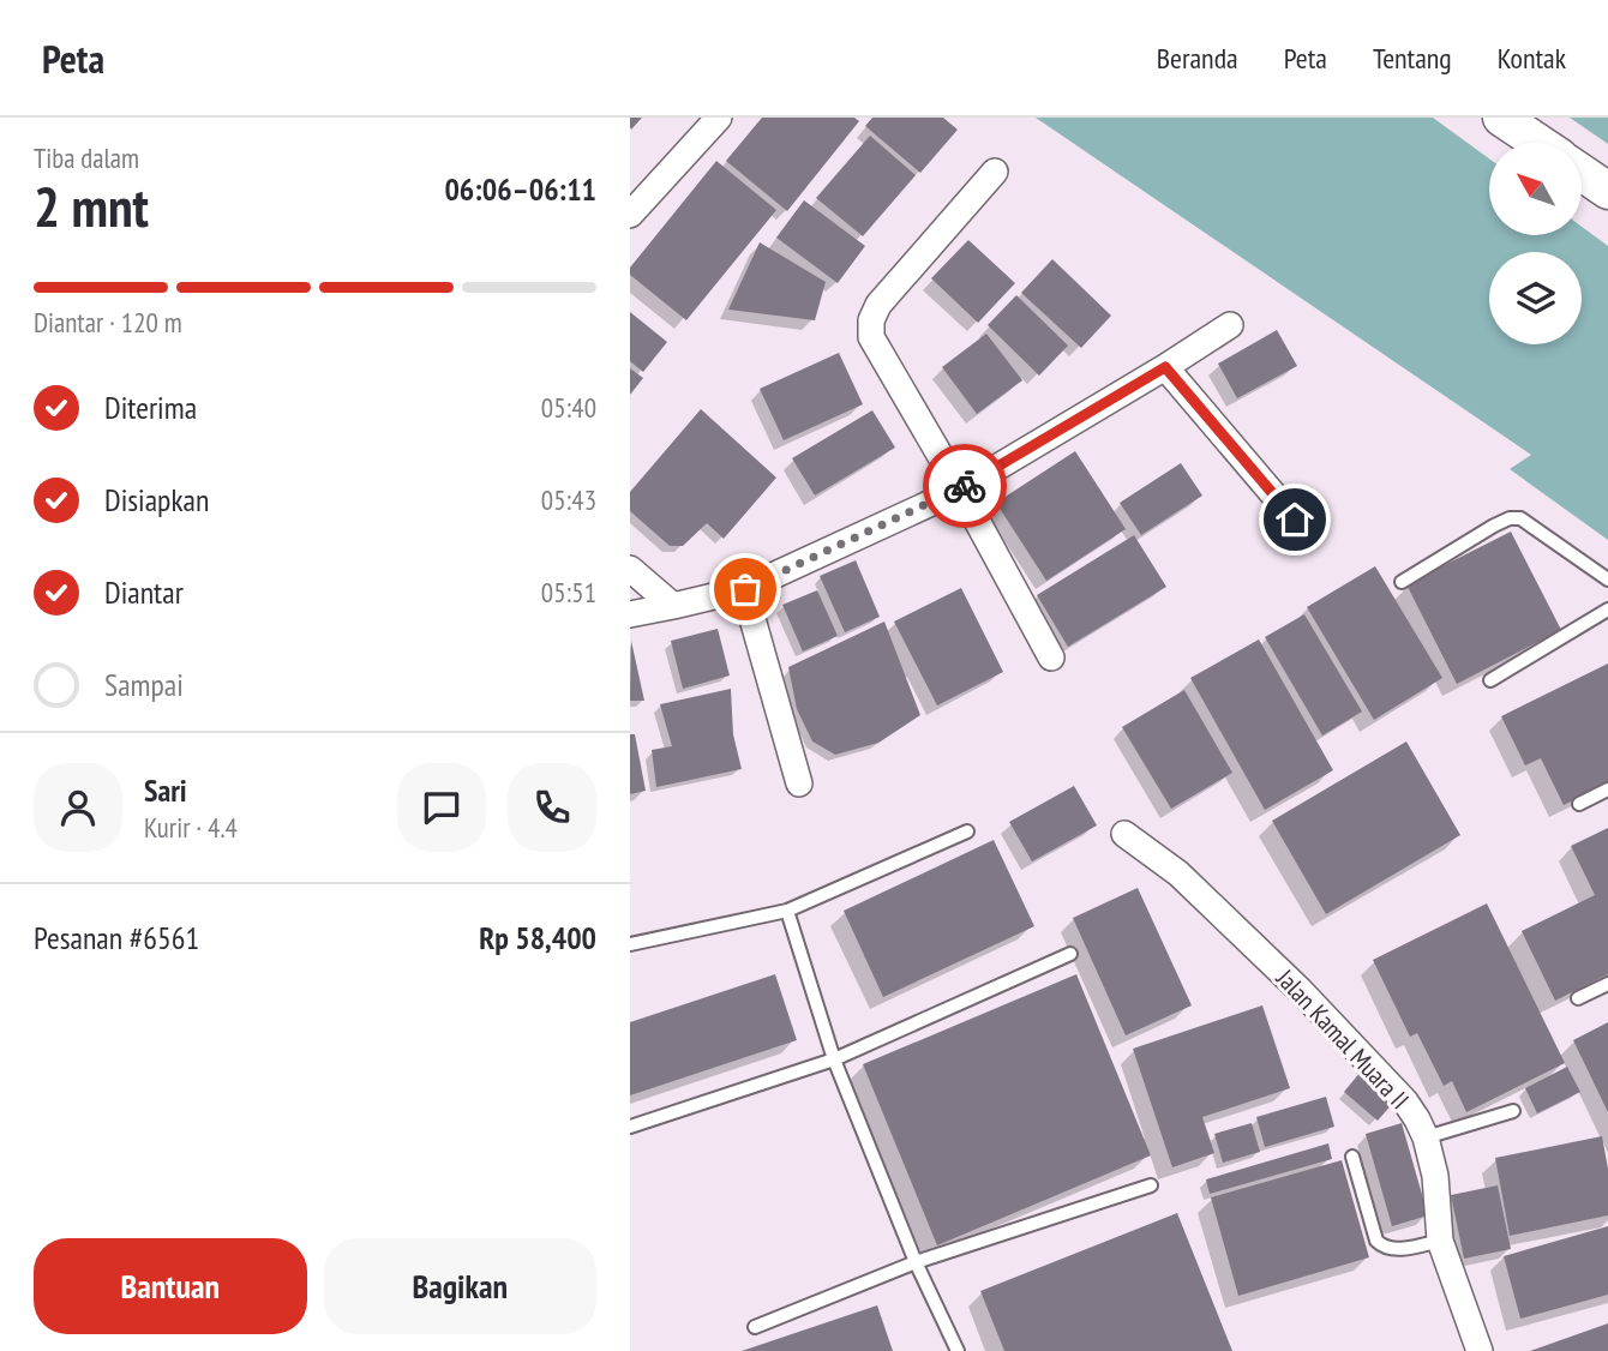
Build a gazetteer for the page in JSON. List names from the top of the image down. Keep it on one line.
{"streets":{"street":["Jalan Kamal Muara II"]},"north":"top left","page":{"header":"Peta","nav":["Beranda","Peta","Tentang","Kontak"],"heading":["2 mnt","Tiba dalam","06:06–06:11"],"panel":["Sari","Kurir · 4.4","Pesanan #6561","Rp 58,400"],"bar":"Diantar · 120 m","list":[["Diterima","05:40"],["Disiapkan","05:43"],["Diantar","05:51"],"Sampai"],"buttons":["Bantuan","Bagikan"]}}
